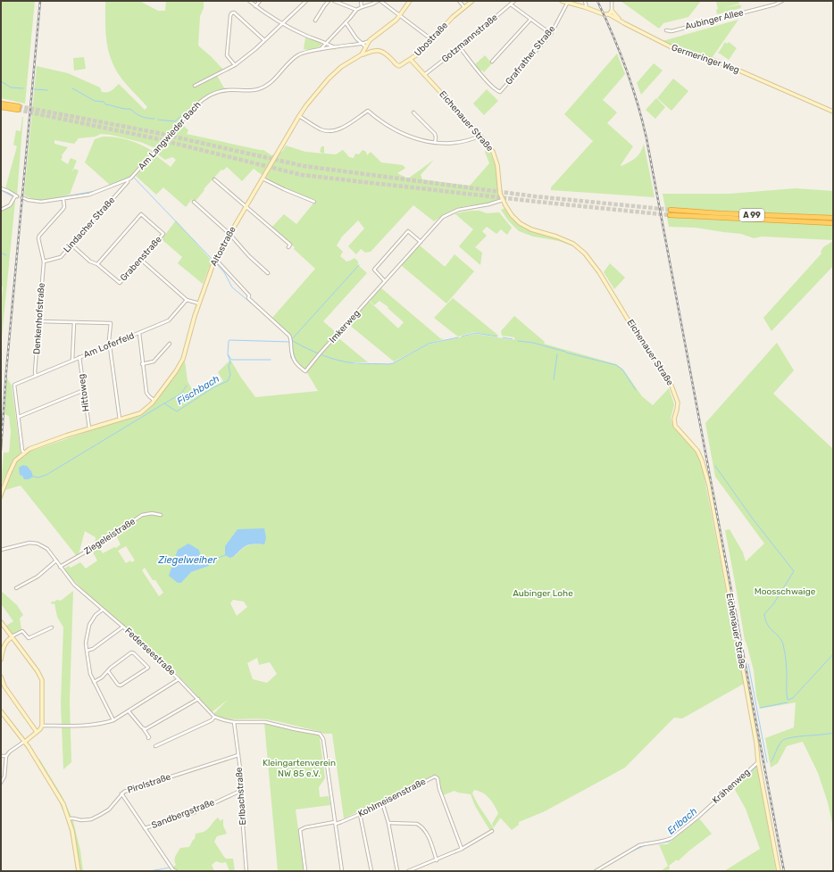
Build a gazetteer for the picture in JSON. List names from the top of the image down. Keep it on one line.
{"streets":{"highway":["A 99"],"street":["Aubinger Allee","Gotzmannstraße","Ubostraße","Grafrather Straße","Germeringer Weg","Eichenauer Straße","Am Langwieder Bach","Lindacher Straße","Altostraße","Grabenstraße","Denkenhofstraße","Imkerweg","Am Loferfeld","Hittoweg","Ziegeleistraße","Federseestraße","Pirolstraße","Krähenweg","Erlbachstraße","Kohlmeisenstraße","Sandbergstraße"]},"crossings":[["Gotzmannstraße","Grafrather Straße"],["Gotzmannstraße","Eichenauer Straße"],["Ubostraße","Eichenauer Straße"],["Ubostraße","Altostraße"],["Grafrather Straße","Germeringer Weg"],["Eichenauer Straße","Imkerweg"],["Eichenauer Straße","Krähenweg"],["Am Langwieder Bach","Lindacher Straße"],["Am Langwieder Bach","Denkenhofstraße"],["Lindacher Straße","Denkenhofstraße"],["Altostraße","Imkerweg"],["Altostraße","Hittoweg"],["Denkenhofstraße","Am Loferfeld"],["Am Loferfeld","Hittoweg"],["Ziegeleistraße","Federseestraße"],["Pirolstraße","Erlbachstraße"],["Erlbachstraße","Sandbergstraße"]],"water":["Fischbach","Ziegelweiher","Erlbach"],"parks":["Moosschwaige","Aubinger Lohe","Kleingartenverein NW 85 e.V."]}
